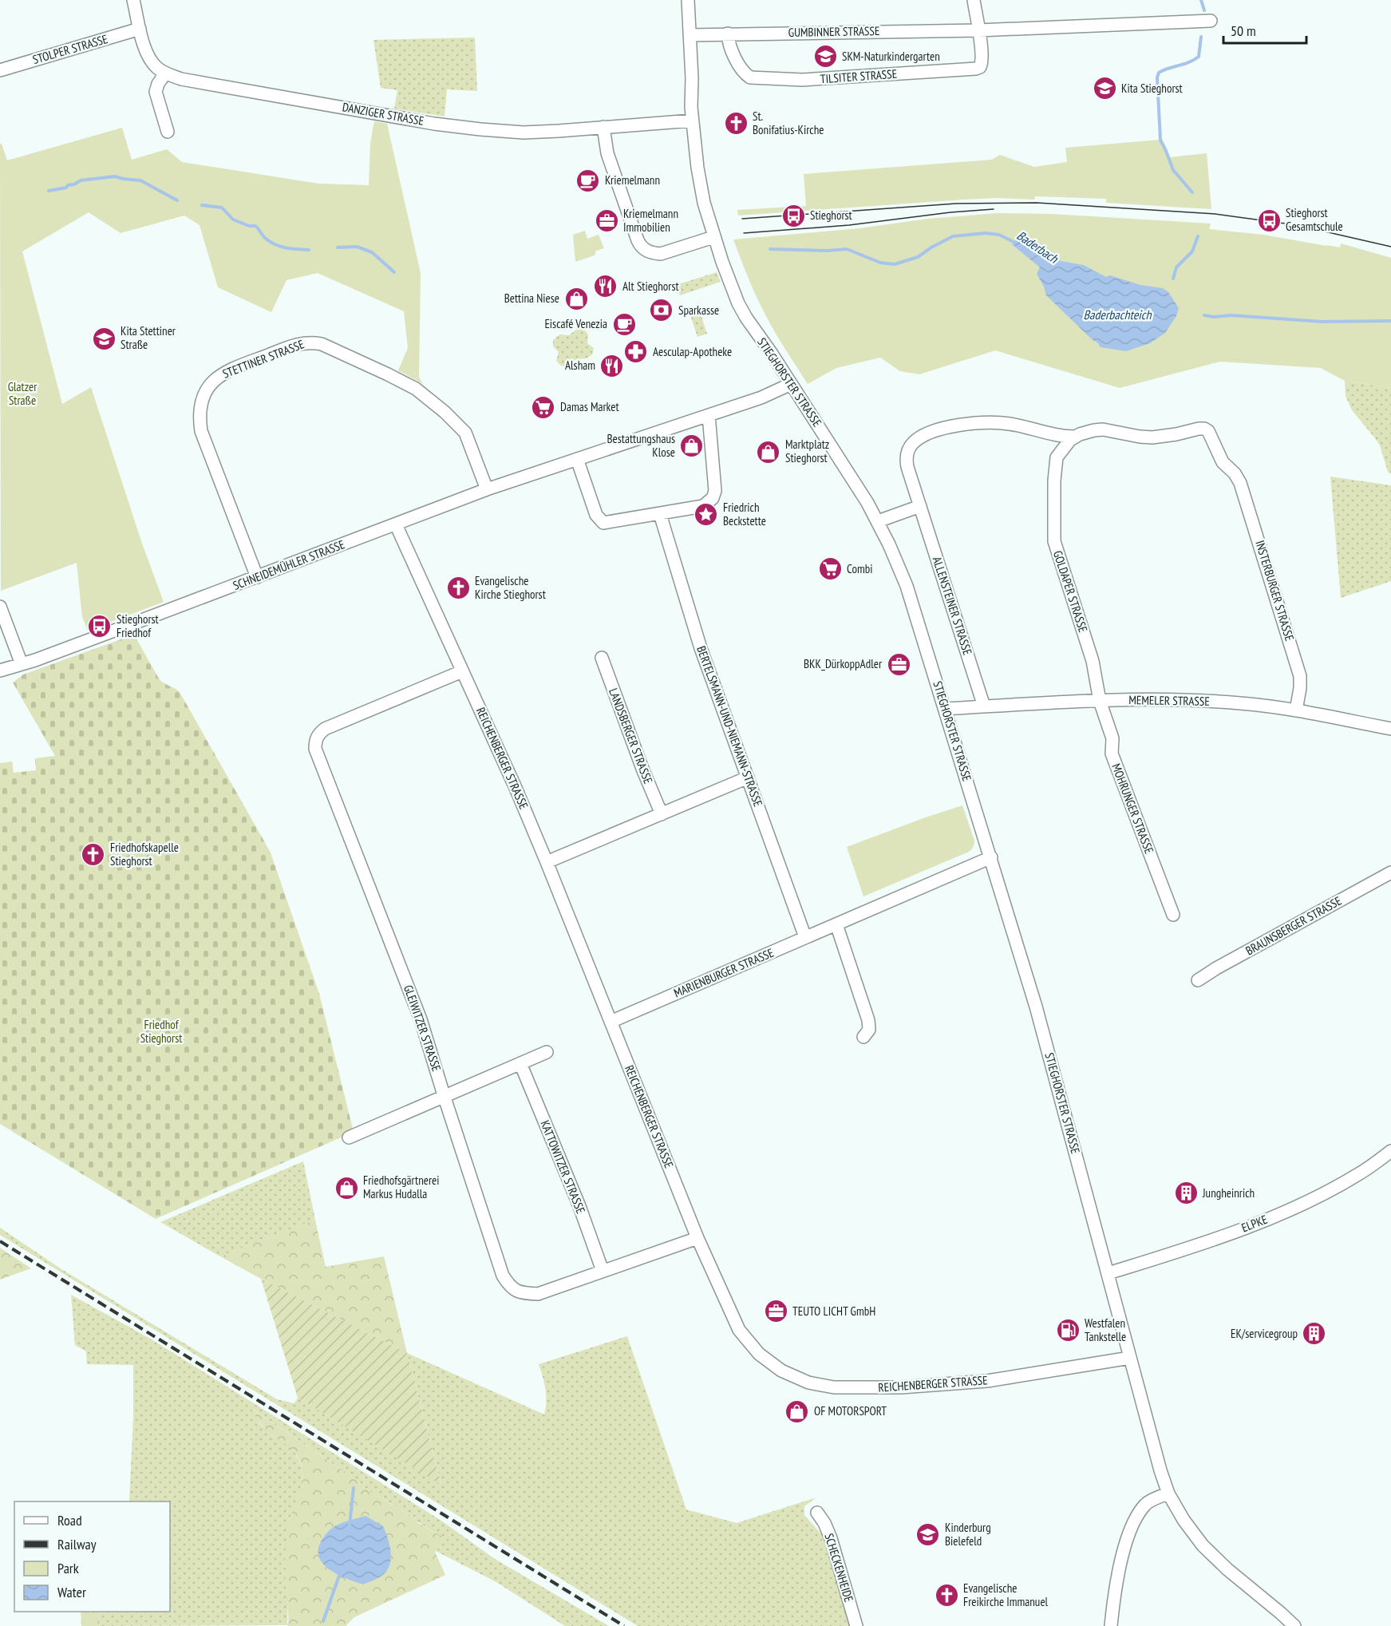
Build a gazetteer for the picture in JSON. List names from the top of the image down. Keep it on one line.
{"streets":{"street":["GUMBINNER STRASSE","STOLPER STRASSE","TILSITER STRASSE","DANZIGER STRASSE","STETTINER STRASSE","STIEGHORSTER STRASSE","SCHNEIDEMÜHLER STRASSE","INSTERBURGER STRASSE","GOLDAPER STRASSE","ALLENSTEINER STRASSE","MEMELER STRASSE","BERTELSMANN-UND-NIEMANN-STRASSE","LANDSBERGER STRASSE","REICHENBERGER STRASSE","MOHRUNGER STRASSE","BRAUNSBERGER STRASSE","MARIENBURGER STRASSE","GLEIWITZER STRASSE","KATTOWITZER STRASSE","ELPKE","SCHECKENHEIDE"]},"crossings":[["GUMBINNER STRASSE","TILSITER STRASSE"],["GUMBINNER STRASSE","STIEGHORSTER STRASSE"],["STOLPER STRASSE","DANZIGER STRASSE"],["DANZIGER STRASSE","STIEGHORSTER STRASSE"],["STETTINER STRASSE","SCHNEIDEMÜHLER STRASSE"],["STIEGHORSTER STRASSE","SCHNEIDEMÜHLER STRASSE"],["STIEGHORSTER STRASSE","MEMELER STRASSE"],["STIEGHORSTER STRASSE","REICHENBERGER STRASSE"],["STIEGHORSTER STRASSE","MARIENBURGER STRASSE"],["STIEGHORSTER STRASSE","ELPKE"],["SCHNEIDEMÜHLER STRASSE","REICHENBERGER STRASSE"],["INSTERBURGER STRASSE","ALLENSTEINER STRASSE"],["INSTERBURGER STRASSE","MEMELER STRASSE"],["GOLDAPER STRASSE","MEMELER STRASSE"],["GOLDAPER STRASSE","MOHRUNGER STRASSE"],["ALLENSTEINER STRASSE","MEMELER STRASSE"],["MEMELER STRASSE","MOHRUNGER STRASSE"],["BERTELSMANN-UND-NIEMANN-STRASSE","MARIENBURGER STRASSE"],["REICHENBERGER STRASSE","MARIENBURGER STRASSE"],["REICHENBERGER STRASSE","GLEIWITZER STRASSE"],["GLEIWITZER STRASSE","KATTOWITZER STRASSE"]],"water":["Baderbach","Baderbachteich"],"parks":["Glatzer Straße","Friedhof Stieghorst"],"places":{"school or university":["SKM-Naturkindergarten","Kita Stieghorst","Kita Stettiner Straße","Kinderburg Bielefeld"],"church":["St. Bonifatius-Kirche","Evangelische Kirche Stieghorst","Friedhofskapelle Stieghorst","Evangelische Freikirche Immanuel"],"cafe":["Kriemelmann","Eiscafé Venezia"],"bus stop":["Stieghorst","Stieghorst Gesamtschule","Stieghorst Friedhof"],"office":["Kriemelmann Immobilien","BKK_DürkoppAdler","TEUTO LICHT GmbH"],"restaurant":["Alt Stieghorst","Alsham"],"shop":["Bettina Niese","Bestattungshaus Klose","Marktplatz Stieghorst","Friedhofsgärtnerei Markus Hudalla","OF MOTORSPORT"],"bank":["Sparkasse"],"pharmacy":["Aesculap-Apotheke"],"supermarket":["Damas Market","Combi"],"place":["Friedrich Beckstette"],"building":["Jungheinrich","EK/servicegroup"],"fuel station":["Westfalen Tankstelle"]},"legend":["Road","Railway","Park","Water"],"scale_bar":"50 m"}
